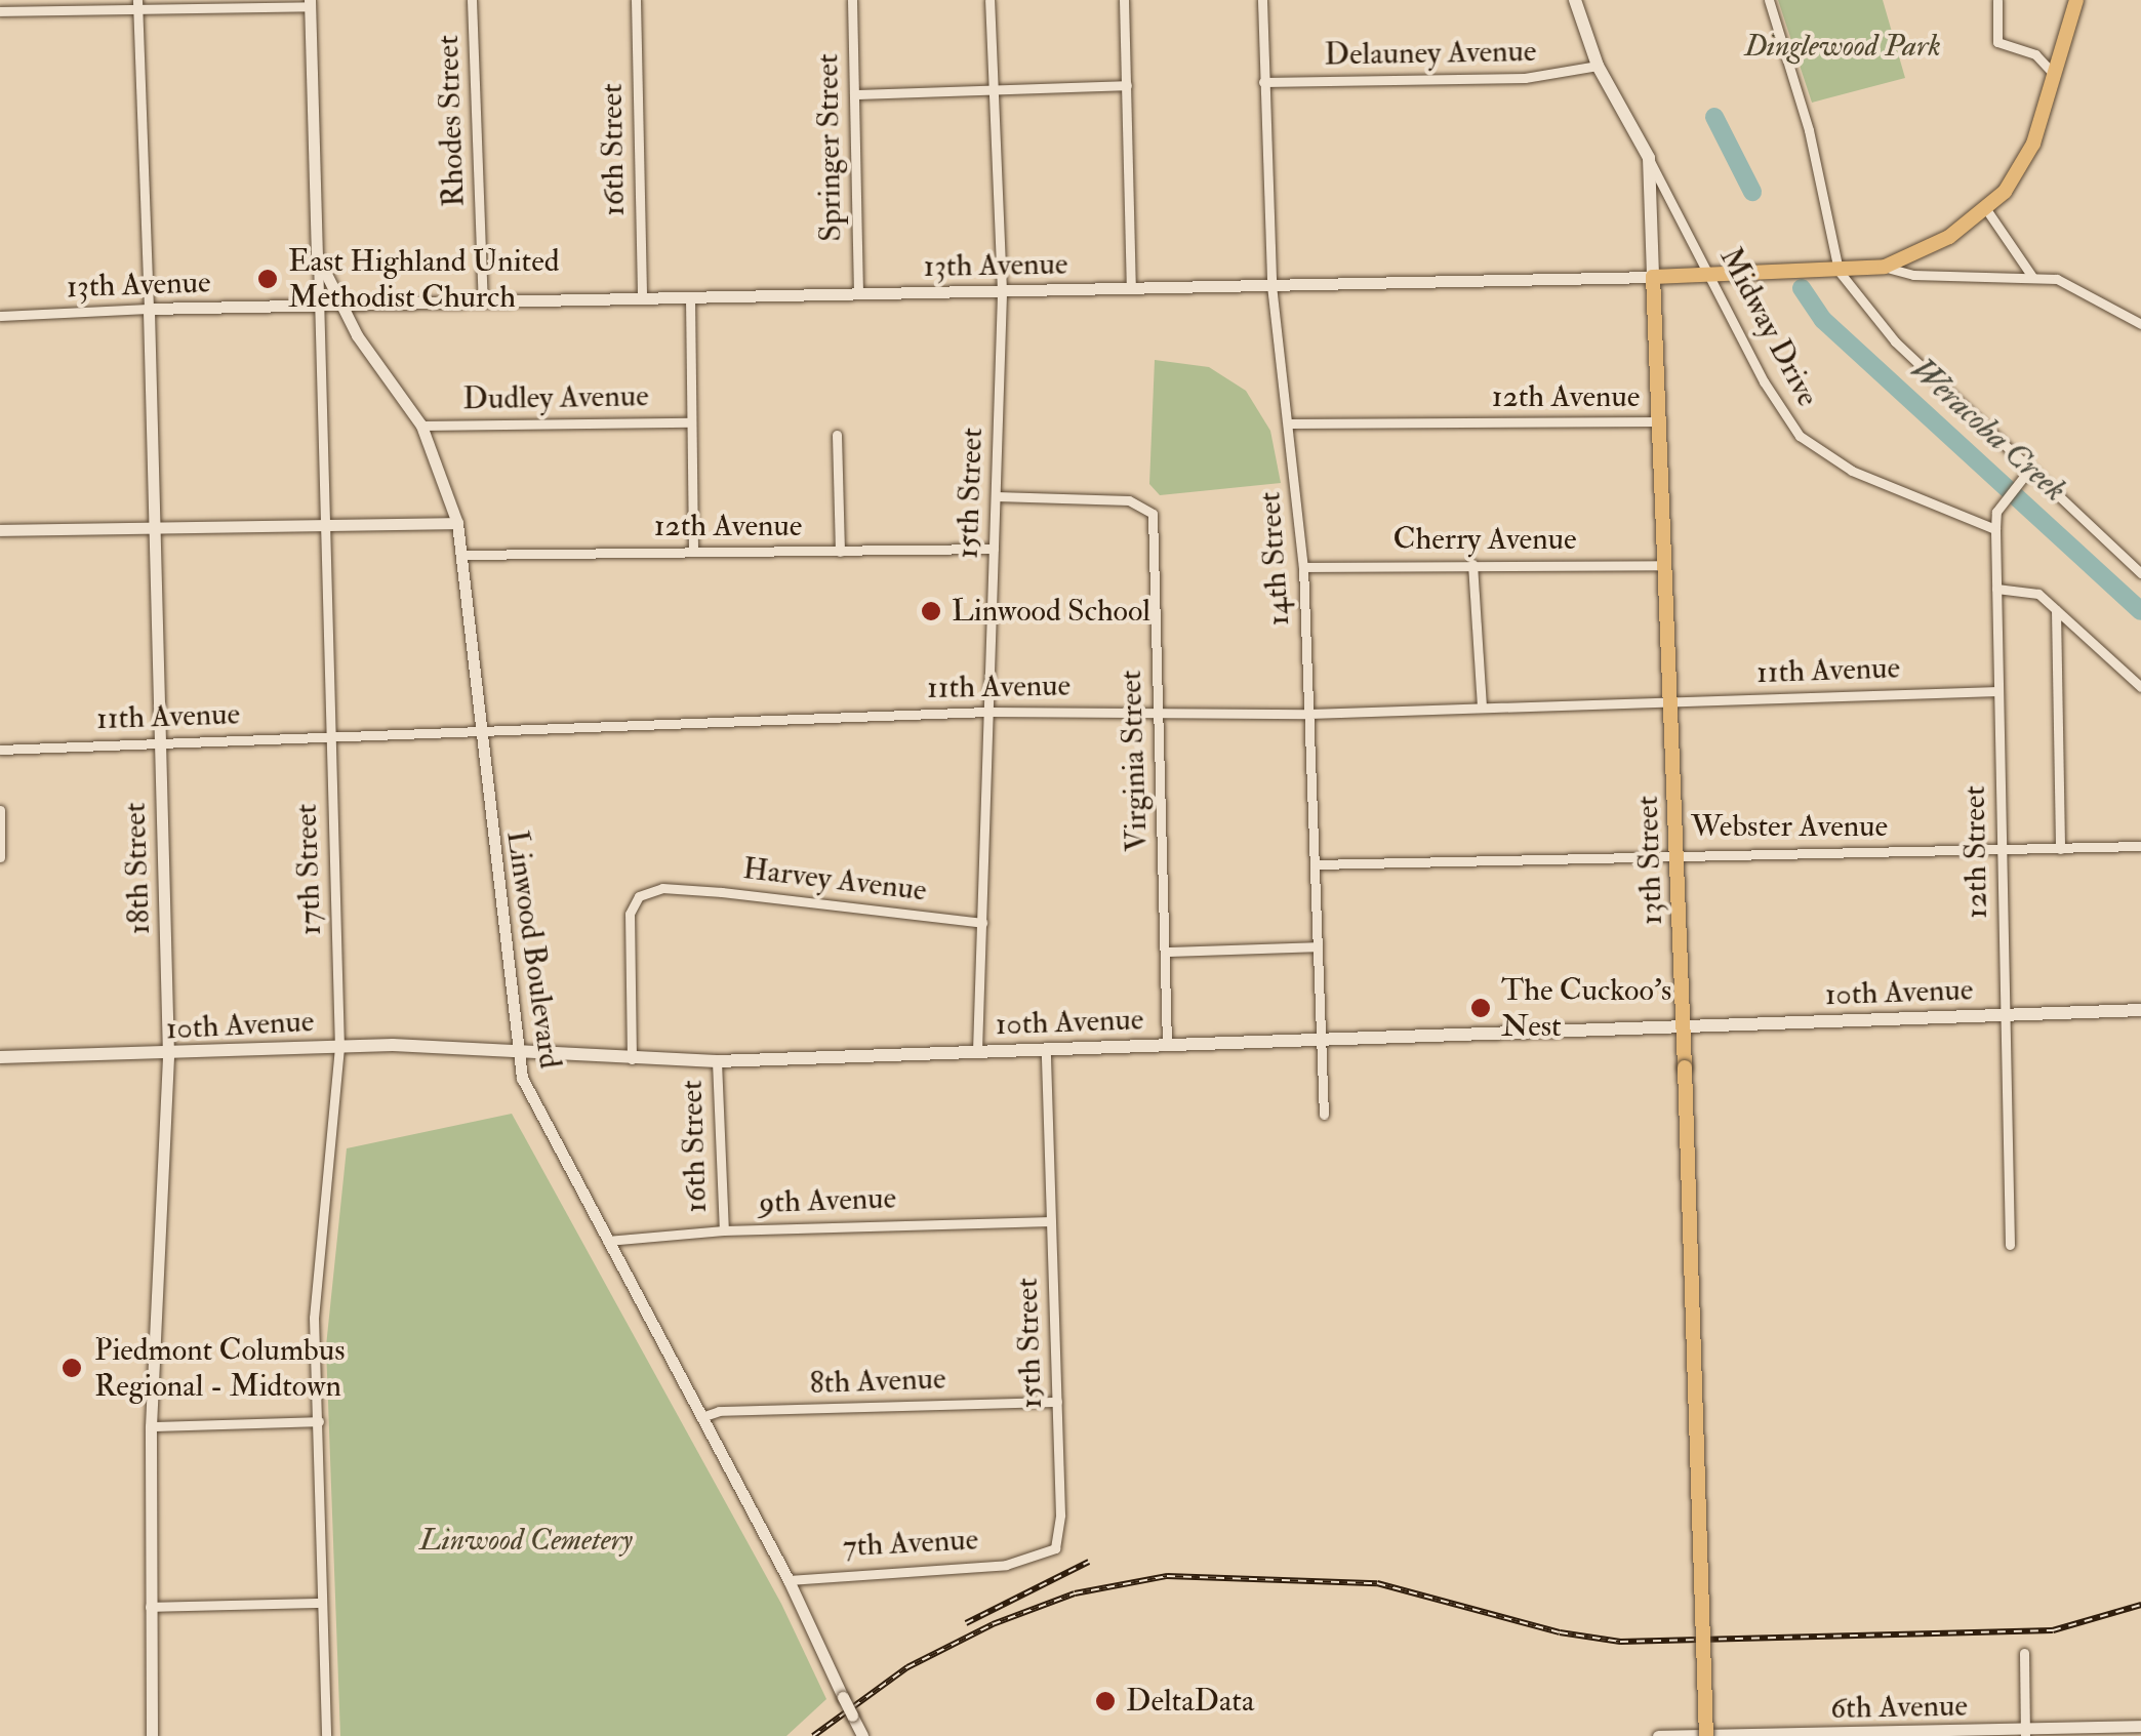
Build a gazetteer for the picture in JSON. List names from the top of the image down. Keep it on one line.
{"streets":{"main road":["13th Street","10th Avenue"],"street":["Delauney Avenue","Rhodes Street","Springer Street","16th Street","13th Avenue","Midway Drive","12th Avenue","Dudley Avenue","15th Street","Cherry Avenue","14th Street","11th Avenue","Virginia Street","Webster Avenue","12th Street","18th Street","17th Street","Harvey Avenue","Linwood Boulevard","9th Avenue","8th Avenue","7th Avenue","6th Avenue"]},"crossings":[["Delauney Avenue","14th Street"],["Delauney Avenue","13th Street"],["Rhodes Street","13th Avenue"],["Springer Street","13th Avenue"],["16th Street","13th Avenue"],["16th Street","10th Avenue"],["16th Street","9th Avenue"],["13th Avenue","15th Street"],["13th Avenue","14th Street"],["13th Avenue","13th Street"],["13th Avenue","18th Street"],["13th Avenue","17th Street"],["13th Avenue","Linwood Boulevard"],["Midway Drive","12th Street"],["Midway Drive","13th Street"],["12th Avenue","15th Street"],["12th Avenue","14th Street"],["12th Avenue","13th Street"],["12th Avenue","Linwood Boulevard"],["Dudley Avenue","Linwood Boulevard"],["15th Street","11th Avenue"],["15th Street","Virginia Street"],["15th Street","Harvey Avenue"],["15th Street","10th Avenue"],["15th Street","9th Avenue"],["15th Street","8th Avenue"],["15th Street","7th Avenue"],["Cherry Avenue","14th Street"],["Cherry Avenue","13th Street"],["14th Street","11th Avenue"],["14th Street","Webster Avenue"],["14th Street","10th Avenue"],["11th Avenue","Virginia Street"],["11th Avenue","12th Street"],["11th Avenue","13th Street"],["11th Avenue","18th Street"],["11th Avenue","17th Street"],["11th Avenue","Linwood Boulevard"],["Virginia Street","10th Avenue"],["Webster Avenue","12th Street"],["Webster Avenue","13th Street"],["12th Street","10th Avenue"],["13th Street","10th Avenue"],["18th Street","10th Avenue"],["17th Street","10th Avenue"],["Harvey Avenue","10th Avenue"],["Linwood Boulevard","10th Avenue"],["Linwood Boulevard","9th Avenue"],["Linwood Boulevard","8th Avenue"],["Linwood Boulevard","7th Avenue"]],"water":["Weracoba Creek"],"parks":["Dinglewood Park","Linwood Cemetery"],"places":["East Highland United Methodist Church","Linwood School","The Cuckoo’s Nest","Piedmont Columbus Regional - Midtown","DeltaData"]}
